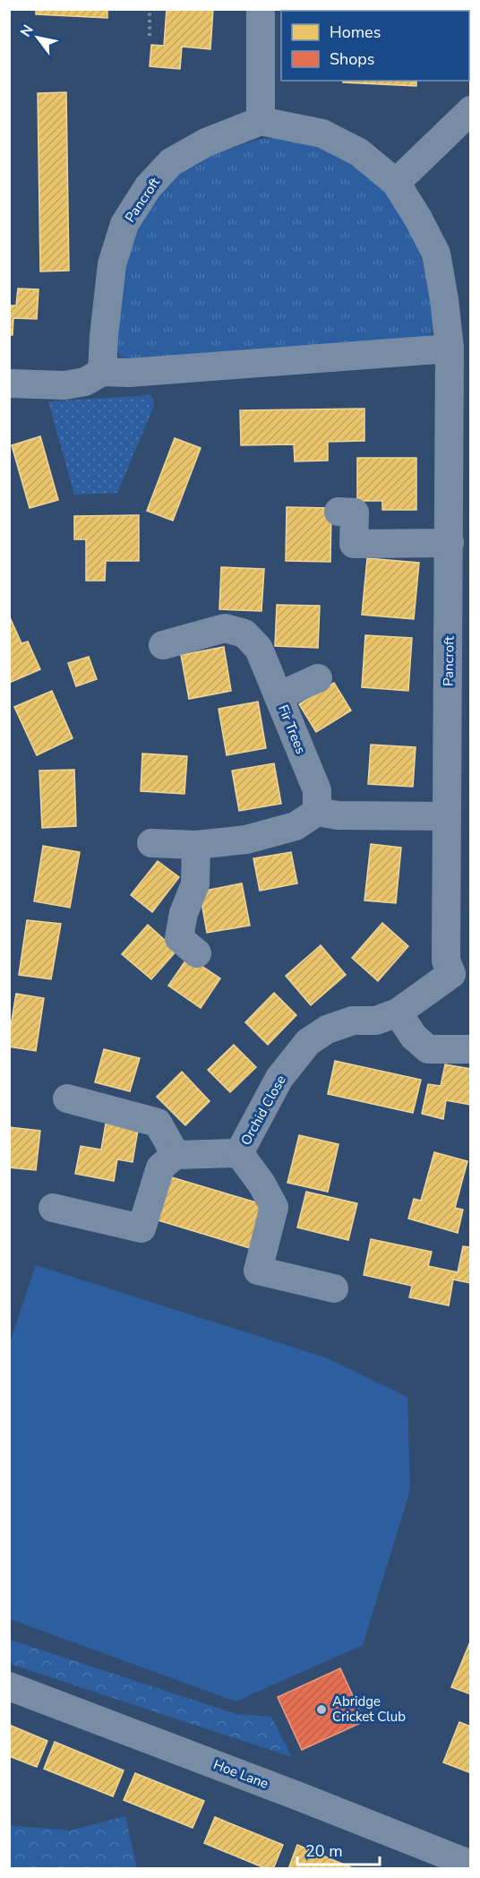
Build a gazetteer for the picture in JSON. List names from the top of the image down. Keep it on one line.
{"streets":{"street":["Pancroft","Fir Trees","Orchid Close","Hoe Lane"]},"crossings":[["Pancroft","Orchid Close"]],"places":["Abridge Cricket Club"],"legend":["Homes","Shops"],"scale_bar":"20 m","north":"top left"}
